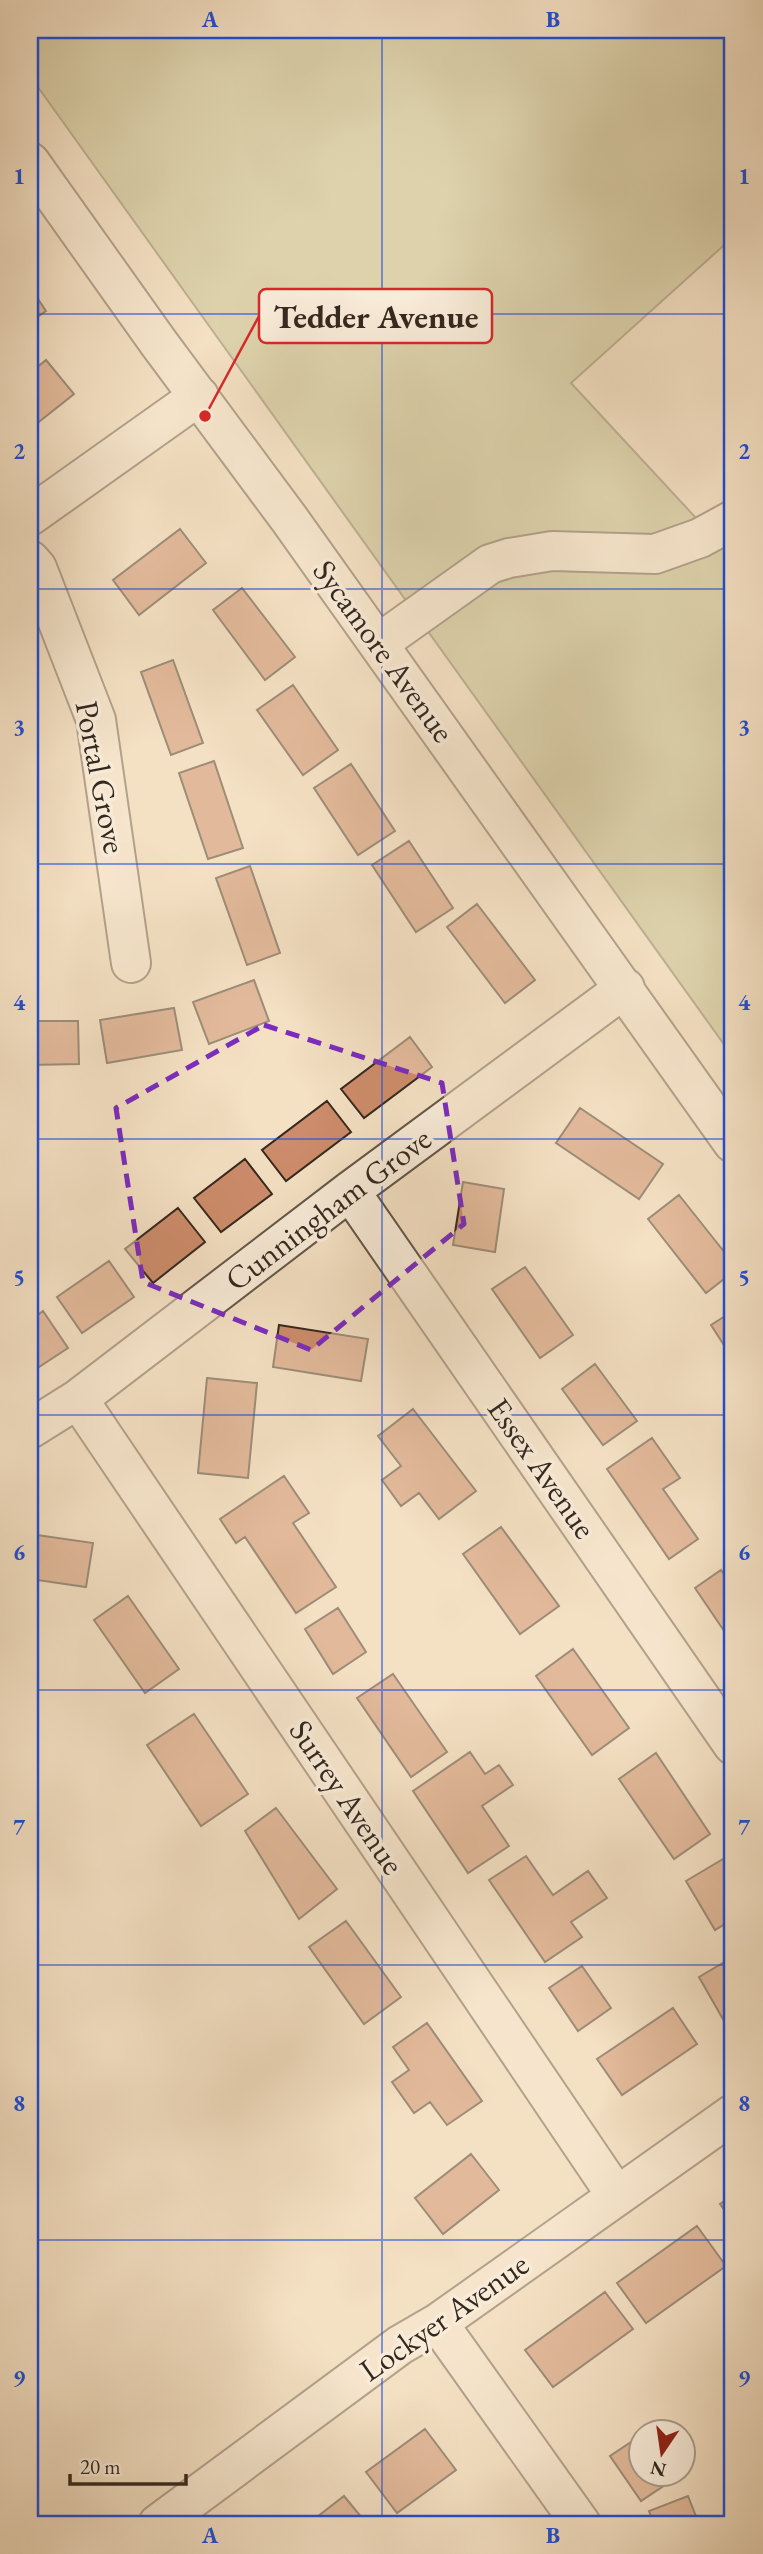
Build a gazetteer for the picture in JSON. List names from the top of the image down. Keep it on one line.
{"streets":{"street":["Sycamore Avenue","Portal Grove","Cunningham Grove","Essex Avenue","Surrey Avenue","Lockyer Avenue"]},"crossings":[["Sycamore Avenue","Cunningham Grove"],["Cunningham Grove","Essex Avenue"],["Cunningham Grove","Surrey Avenue"],["Surrey Avenue","Lockyer Avenue"]],"places":["Tedder Avenue"],"scale_bar":"20 m","north":"bottom","grid":{"columns":["A","B"],"rows":["1","2","3","4","5","6","7","8","9"]}}
